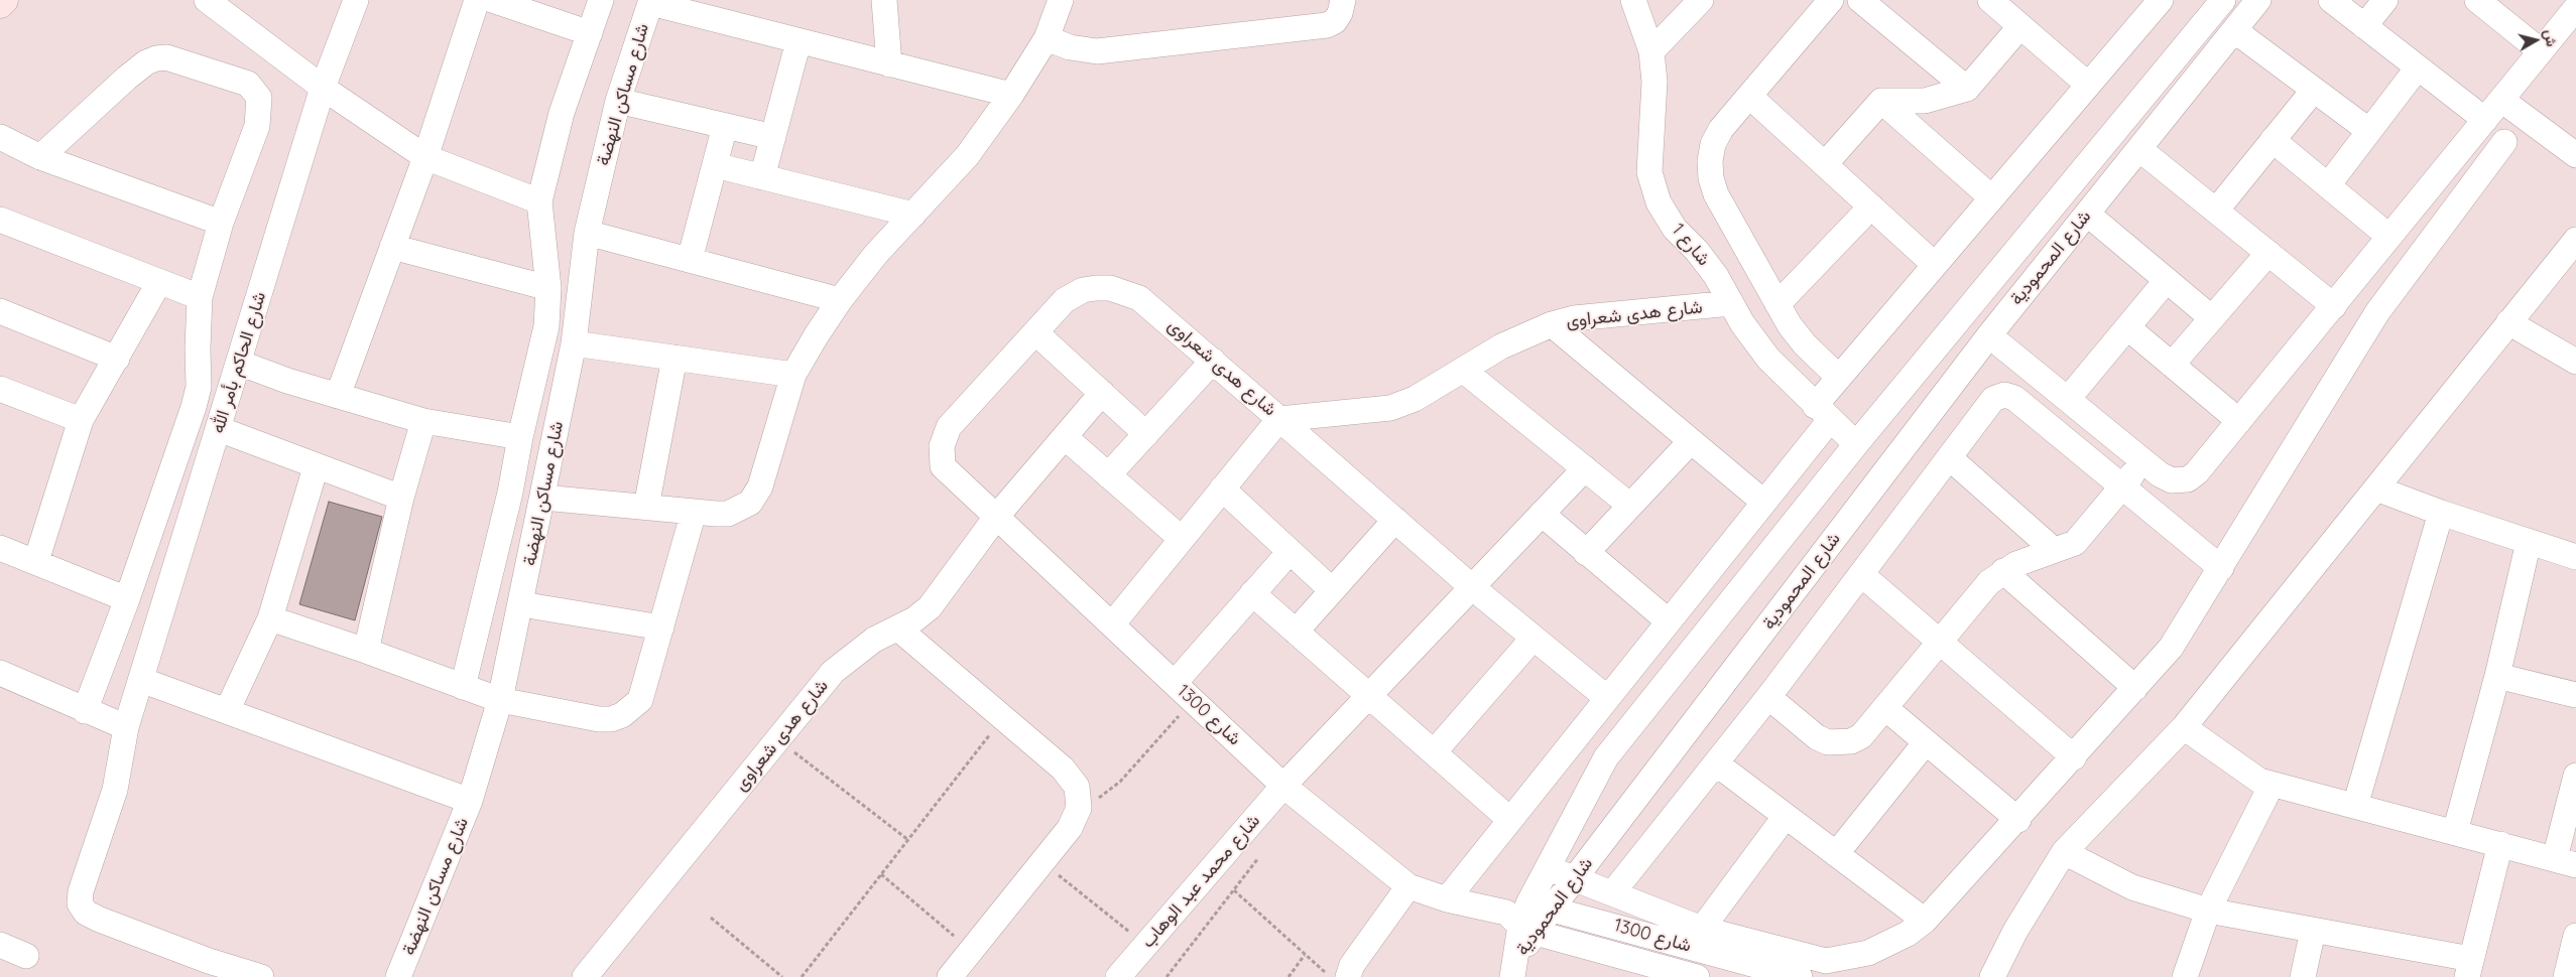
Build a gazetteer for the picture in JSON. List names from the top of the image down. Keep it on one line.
{"streets":{"street":["شارع مساكن النهضة","شارع 1","شارع المحمودية","شارع هدى شعراوى","شارع الحاكم بأمر الله","شارع 1300","شارع محمد عبد الوهاب"]},"crossings":[["شارع 1","شارع المحمودية"],["شارع 1","شارع هدى شعراوى"],["شارع المحمودية","شارع 1300"],["شارع هدى شعراوى","شارع 1300"],["شارع 1300","شارع محمد عبد الوهاب"]],"north":"right"}
